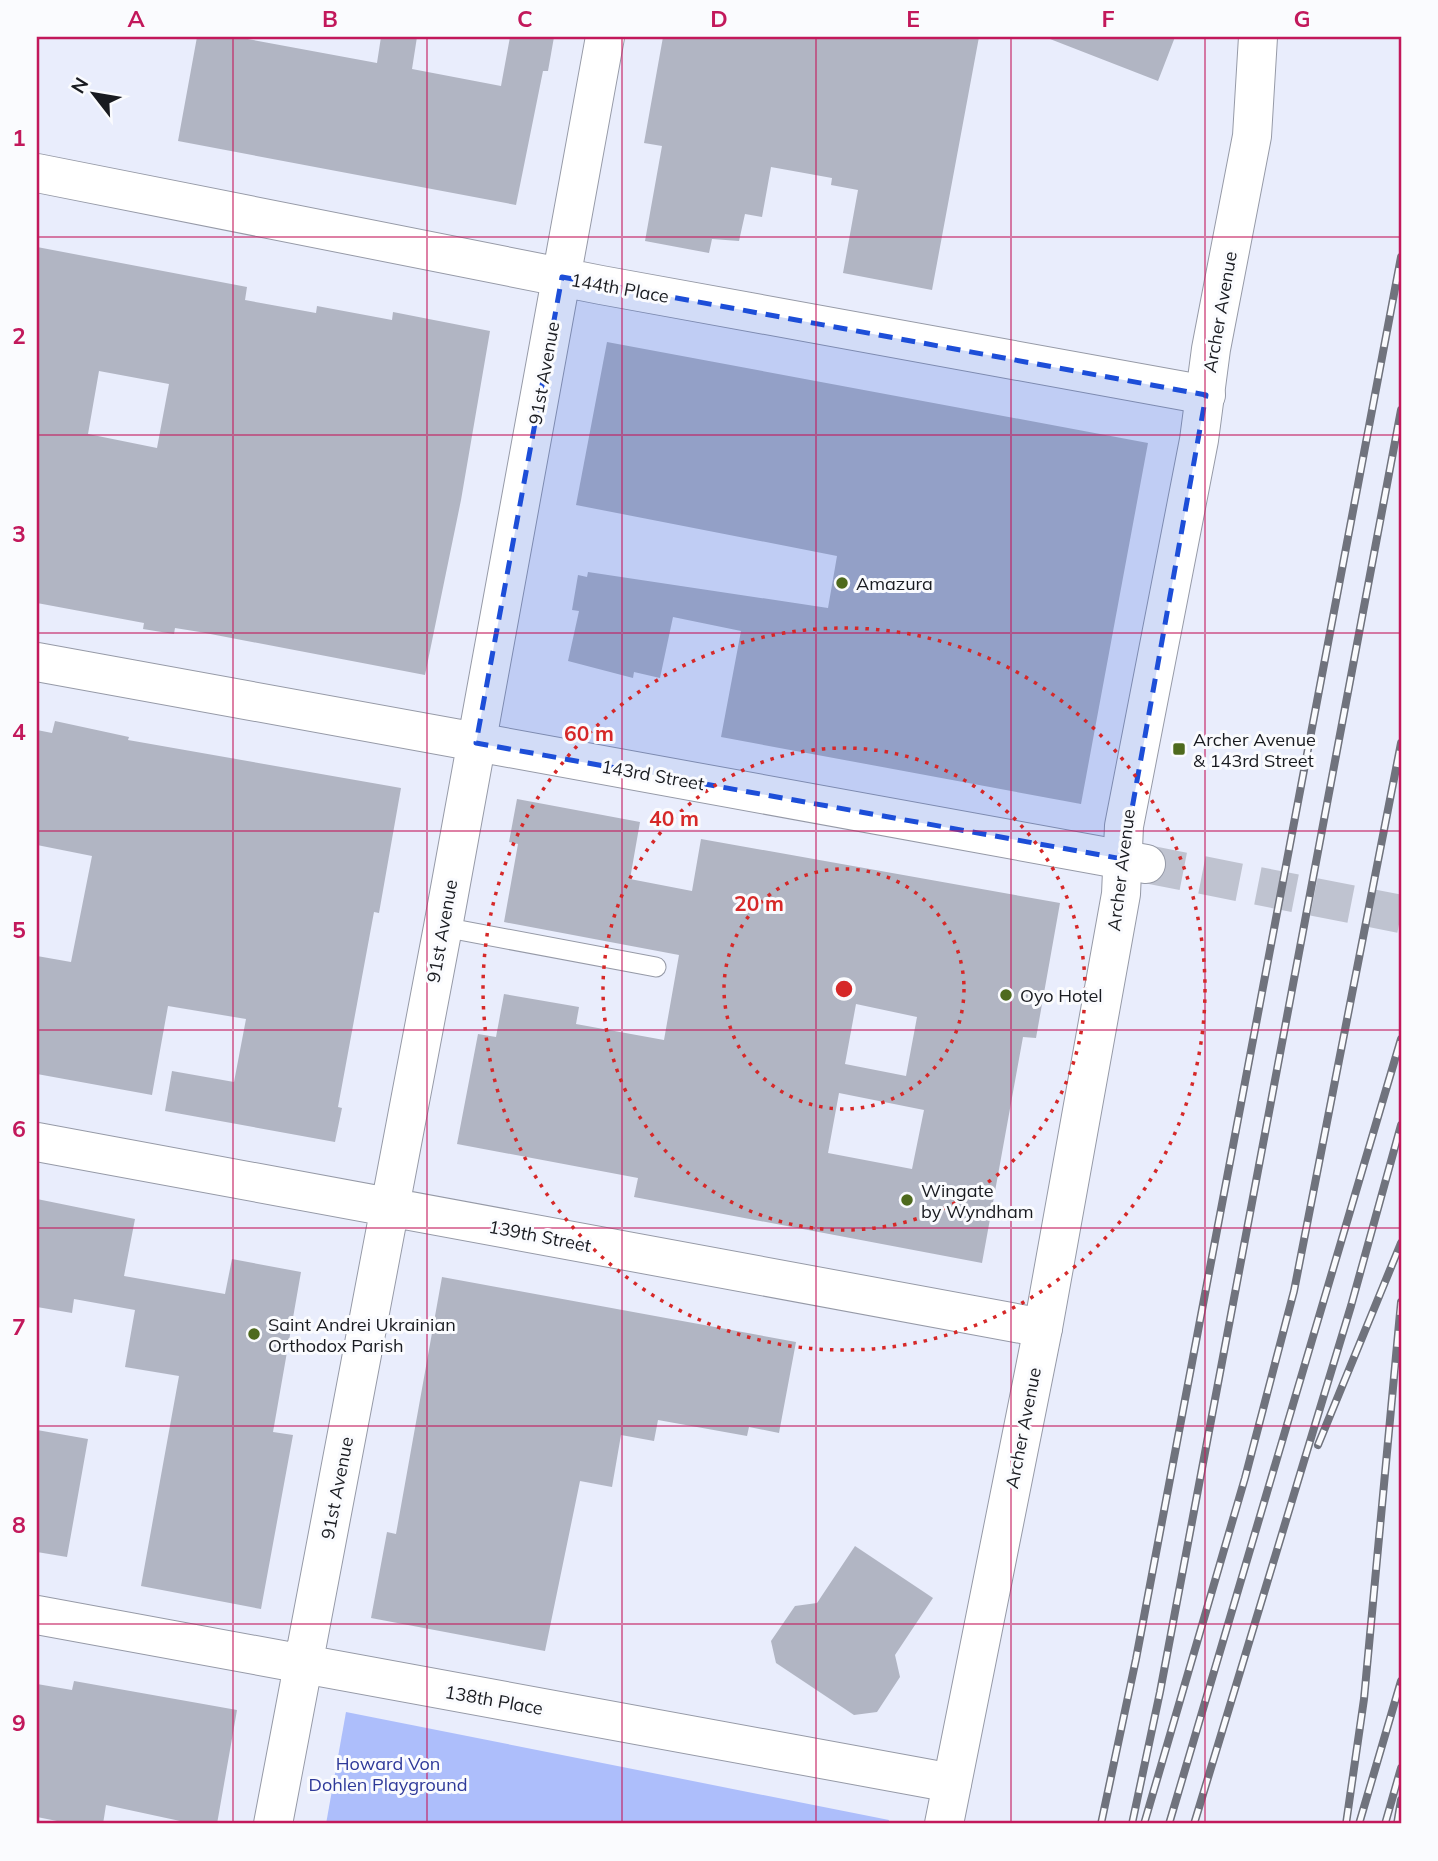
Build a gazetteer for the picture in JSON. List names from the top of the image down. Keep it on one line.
{"streets":{"street":["144th Place","Archer Avenue","91st Avenue","143rd Street","139th Street","138th Place"]},"crossings":[["144th Place","Archer Avenue"],["144th Place","91st Avenue"],["Archer Avenue","143rd Street"],["Archer Avenue","139th Street"],["Archer Avenue","138th Place"],["91st Avenue","143rd Street"],["91st Avenue","139th Street"],["91st Avenue","138th Place"]],"parks":["Howard Von Dohlen Playground"],"places":{"other":["Amazura","Oyo Hotel","Wingate by Wyndham","Saint Andrei Ukrainian Orthodox Parish"],"transit":["Archer Avenue & 143rd Street"]},"north":"top left","grid":{"columns":["A","B","C","D","E","F","G"],"rows":["1","2","3","4","5","6","7","8","9"]},"rings":["60 m","40 m","20 m"]}
